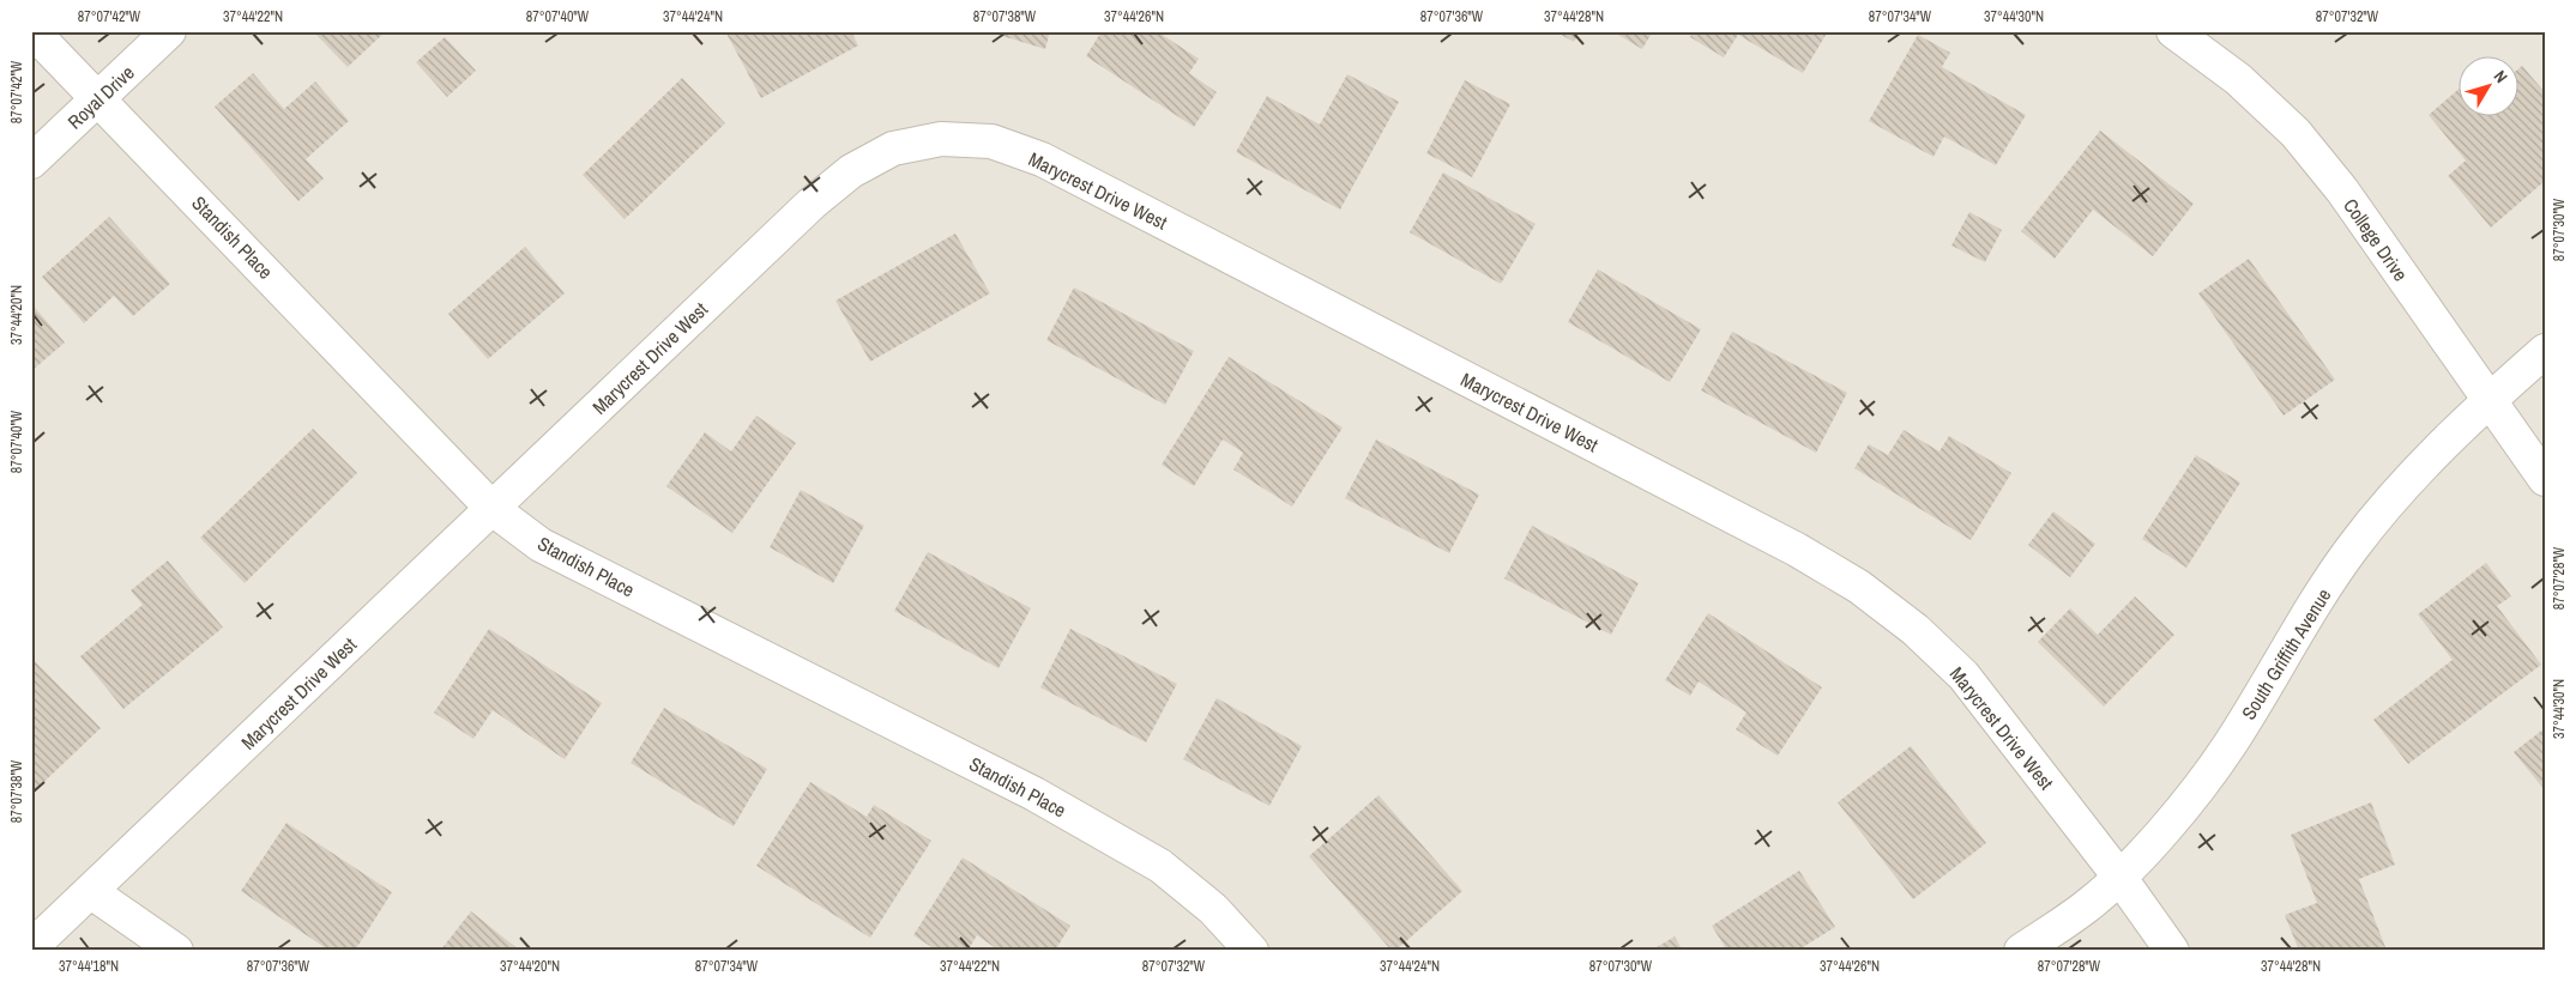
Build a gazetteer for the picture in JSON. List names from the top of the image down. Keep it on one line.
{"streets":{"street":["Royal Drive","Marycrest Drive West","Standish Place","College Drive","South Griffith Avenue"]},"crossings":[["Royal Drive","Standish Place"],["Marycrest Drive West","Standish Place"],["Marycrest Drive West","South Griffith Avenue"],["College Drive","South Griffith Avenue"]],"north":"top right","coordinates":["87°07'42\"W","37°44'22\"N","87°07'40\"W","37°44'24\"N","87°07'38\"W","37°44'26\"N","87°07'36\"W","37°44'28\"N","87°07'34\"W","37°44'30\"N","87°07'32\"W","87°07'30\"W","37°44'20\"N","87°07'28\"W","37°44'18\"N"]}
